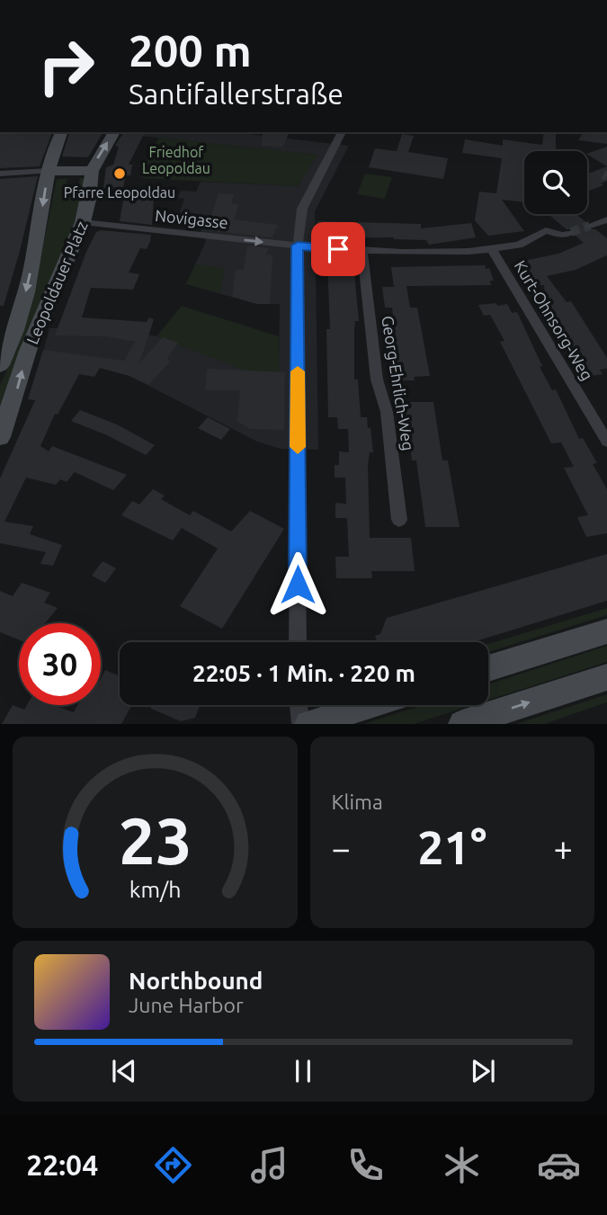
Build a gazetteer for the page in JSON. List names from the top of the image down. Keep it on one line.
{"streets":{"street":["Novigasse","Leopoldauer Platz","Kurt-Ohnsorg-Weg","Georg-Ehrlich-Weg"]},"crossings":[["Novigasse","Leopoldauer Platz"],["Novigasse","Kurt-Ohnsorg-Weg"],["Novigasse","Georg-Ehrlich-Weg"]],"one_way":["Novigasse"],"parks":["Friedhof Leopoldau"],"places":["Pfarre Leopoldau"],"page":{"turn":["200 m","Santifallerstraße"],"limit":"30","trip":"22:05 · 1 Min. · 220 m","tile":"Klima","heat":["−","21°","+"],"song":["Northbound","June Harbor"],"tabs":"22:04","gauge":["23","km/h"]}}
